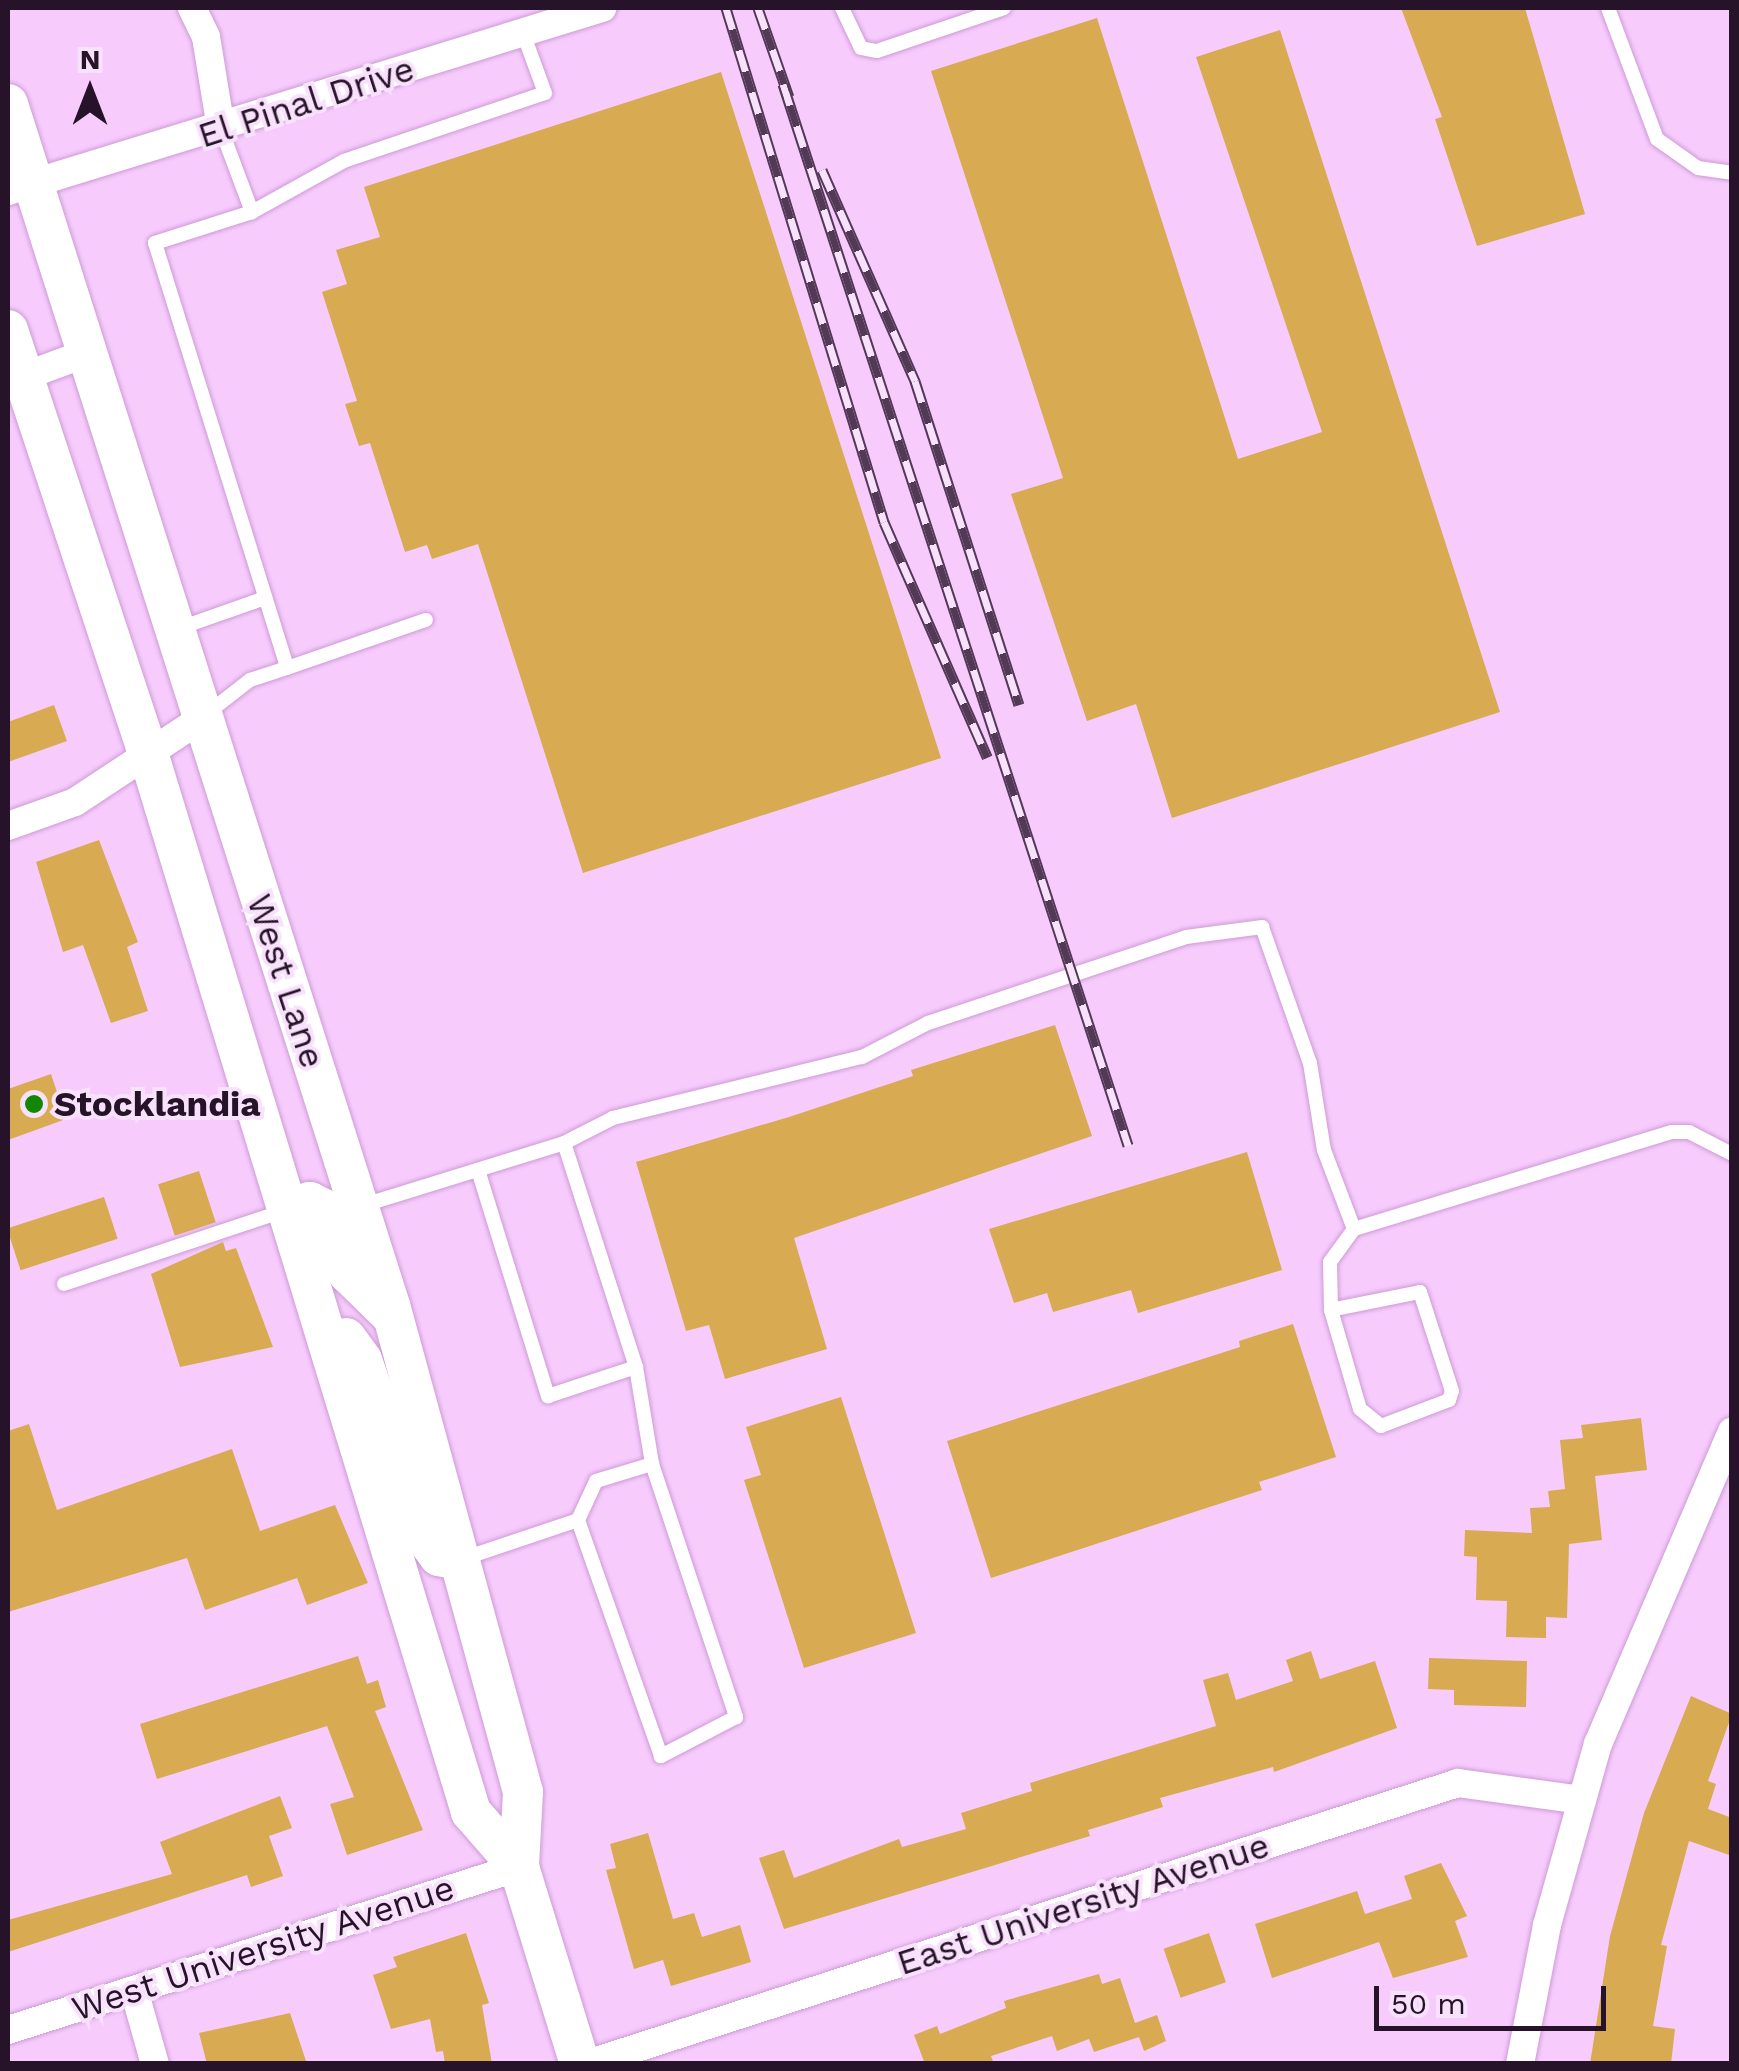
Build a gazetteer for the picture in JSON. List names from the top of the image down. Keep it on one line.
{"streets":{"main road":["West Lane"],"street":["El Pinal Drive","East University Avenue","West University Avenue"]},"crossings":[["El Pinal Drive","West Lane"],["West Lane","East University Avenue"],["West Lane","West University Avenue"]],"places":["Stocklandia"],"scale_bar":"50 m","north":"top"}
